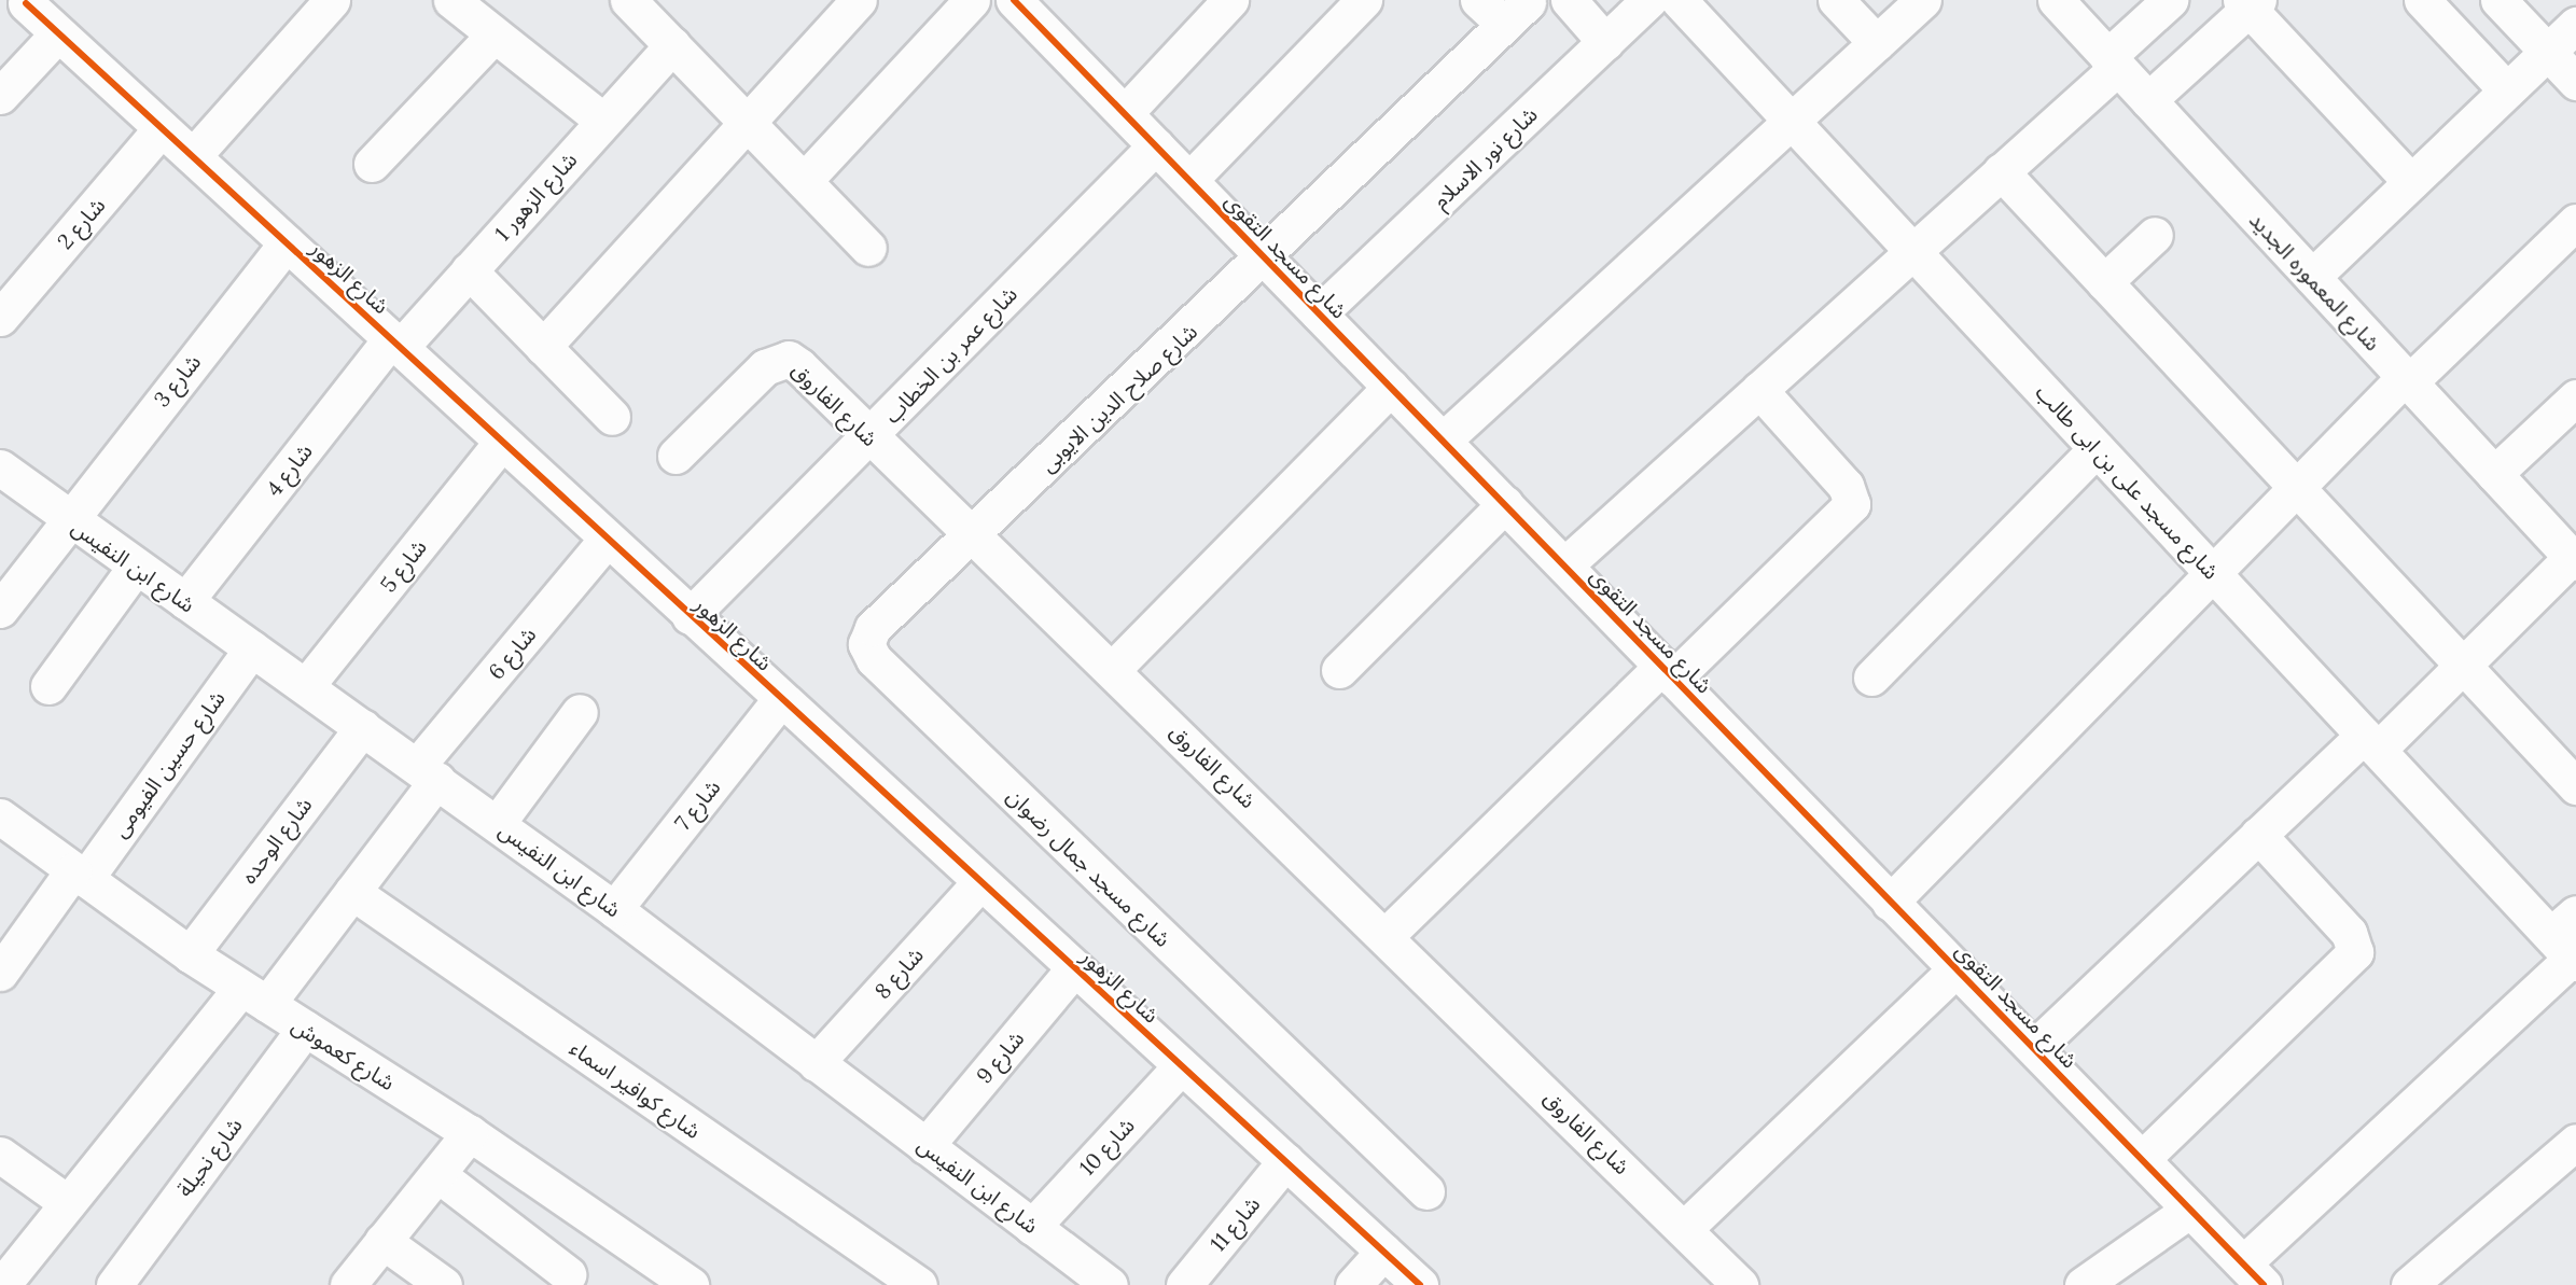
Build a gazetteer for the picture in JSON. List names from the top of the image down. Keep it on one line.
{"streets":{"street":["شارع نور الاسلام","شارع الزهور 1","شارع 2","شارع مسجد التقوى","شارع الزهور","شارع المعموره الجديد","شارع عمر بن الخطاب","شارع 3","شارع صلاح الدين الايوبى","شارع الفاروق","شارع 4","شارع مسجد على بن ابى طالب","شارع ابن النفيس","شارع 5","شارع 6","شارع حسين الفيومى","شارع 7","شارع الوحده","شارع مسجد جمال رضوان","شارع 8","شارع كعموش","شارع 9","شارع كوافير اسماء","شارع 10","شارع نحيلة","شارع 11"]},"crossings":[["شارع نور الاسلام","شارع مسجد التقوى"],["شارع الزهور 1","شارع الزهور"],["شارع الزهور 1","شارع 4"],["شارع 2","شارع الزهور"],["شارع مسجد التقوى","شارع عمر بن الخطاب"],["شارع مسجد التقوى","شارع صلاح الدين الايوبى"],["شارع الزهور","شارع عمر بن الخطاب"],["شارع الزهور","شارع 3"],["شارع الزهور","شارع 4"],["شارع الزهور","شارع 5"],["شارع الزهور","شارع 6"],["شارع الزهور","شارع 7"],["شارع الزهور","شارع 8"],["شارع الزهور","شارع 9"],["شارع الزهور","شارع 10"],["شارع الزهور","شارع 11"],["شارع عمر بن الخطاب","شارع الفاروق"],["شارع 3","شارع ابن النفيس"],["شارع صلاح الدين الايوبى","شارع الفاروق"],["شارع صلاح الدين الايوبى","شارع مسجد جمال رضوان"],["شارع الفاروق","شارع مسجد جمال رضوان"],["شارع 4","شارع ابن النفيس"],["شارع ابن النفيس","شارع 5"],["شارع ابن النفيس","شارع 6"],["شارع ابن النفيس","شارع حسين الفيومى"],["شارع ابن النفيس","شارع 7"],["شارع ابن النفيس","شارع الوحده"],["شارع ابن النفيس","شارع 8"],["شارع ابن النفيس","شارع 9"],["شارع ابن النفيس","شارع 10"],["شارع 6","شارع كعموش"],["شارع 6","شارع كوافير اسماء"],["شارع حسين الفيومى","شارع كعموش"],["شارع الوحده","شارع كعموش"],["شارع كعموش","شارع نحيلة"]]}
